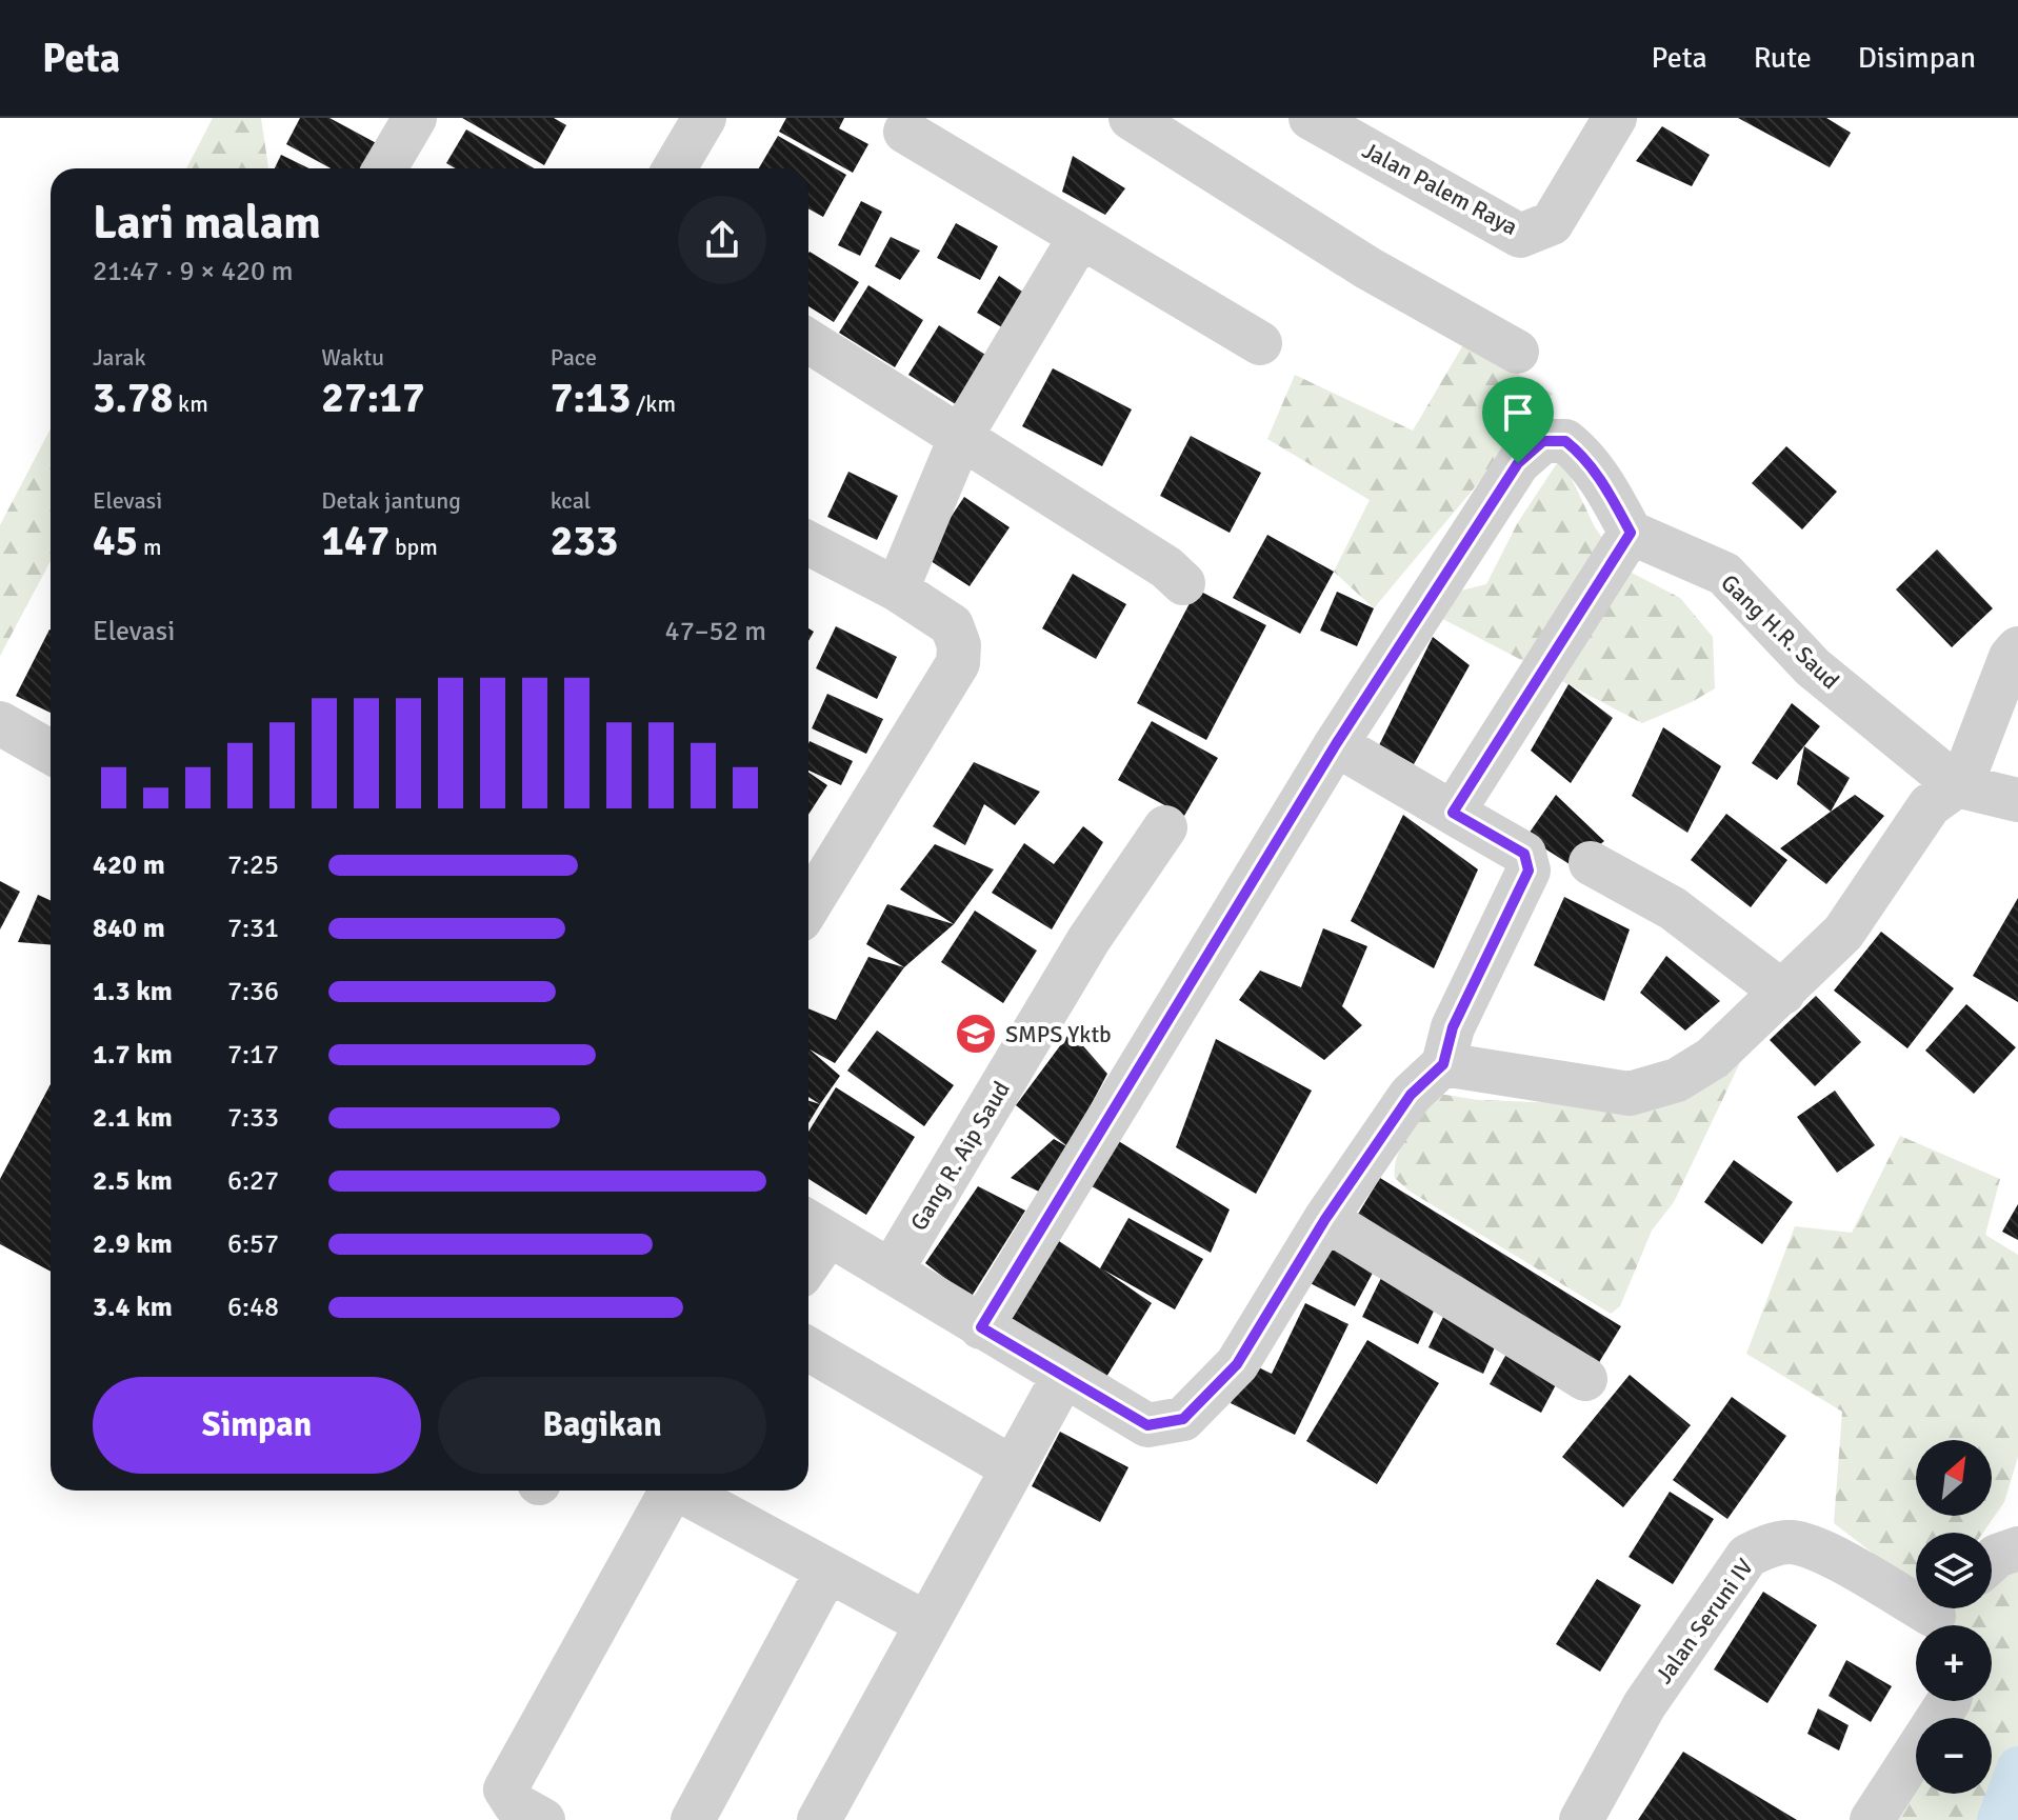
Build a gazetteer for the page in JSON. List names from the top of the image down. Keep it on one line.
{"streets":{"street":["Jalan Palem Raya","Gang H.R. Saud","Gang R. Aip Saud","Jalan Seruni IV"]},"places":{"school or university":["SMPS Yktb"]},"north":"top right","page":{"header":"Peta","nav":["Peta","Rute","Disimpan"],"heading":["Lari malam","21:47 · 9 × 420 m"],"stats":[["Jarak","3.78 km"],["Waktu","27:17"],["Pace","7:13 /km"],["Elevasi","45 m"],["Detak jantung","147 bpm"],["kcal","233"]],"chart":["Elevasi","47–52 m"],"list":[{"name":"420 m","note":"7:25"},{"name":"840 m","note":"7:31"},{"name":"1.3 km","note":"7:36"},{"name":"1.7 km","note":"7:17"},{"name":"2.1 km","note":"7:33"},{"name":"2.5 km","note":"6:27"},{"name":"2.9 km","note":"6:57"},{"name":"3.4 km","note":"6:48"}],"buttons":["Simpan","Bagikan"],"map_buttons":["+","−"]}}
